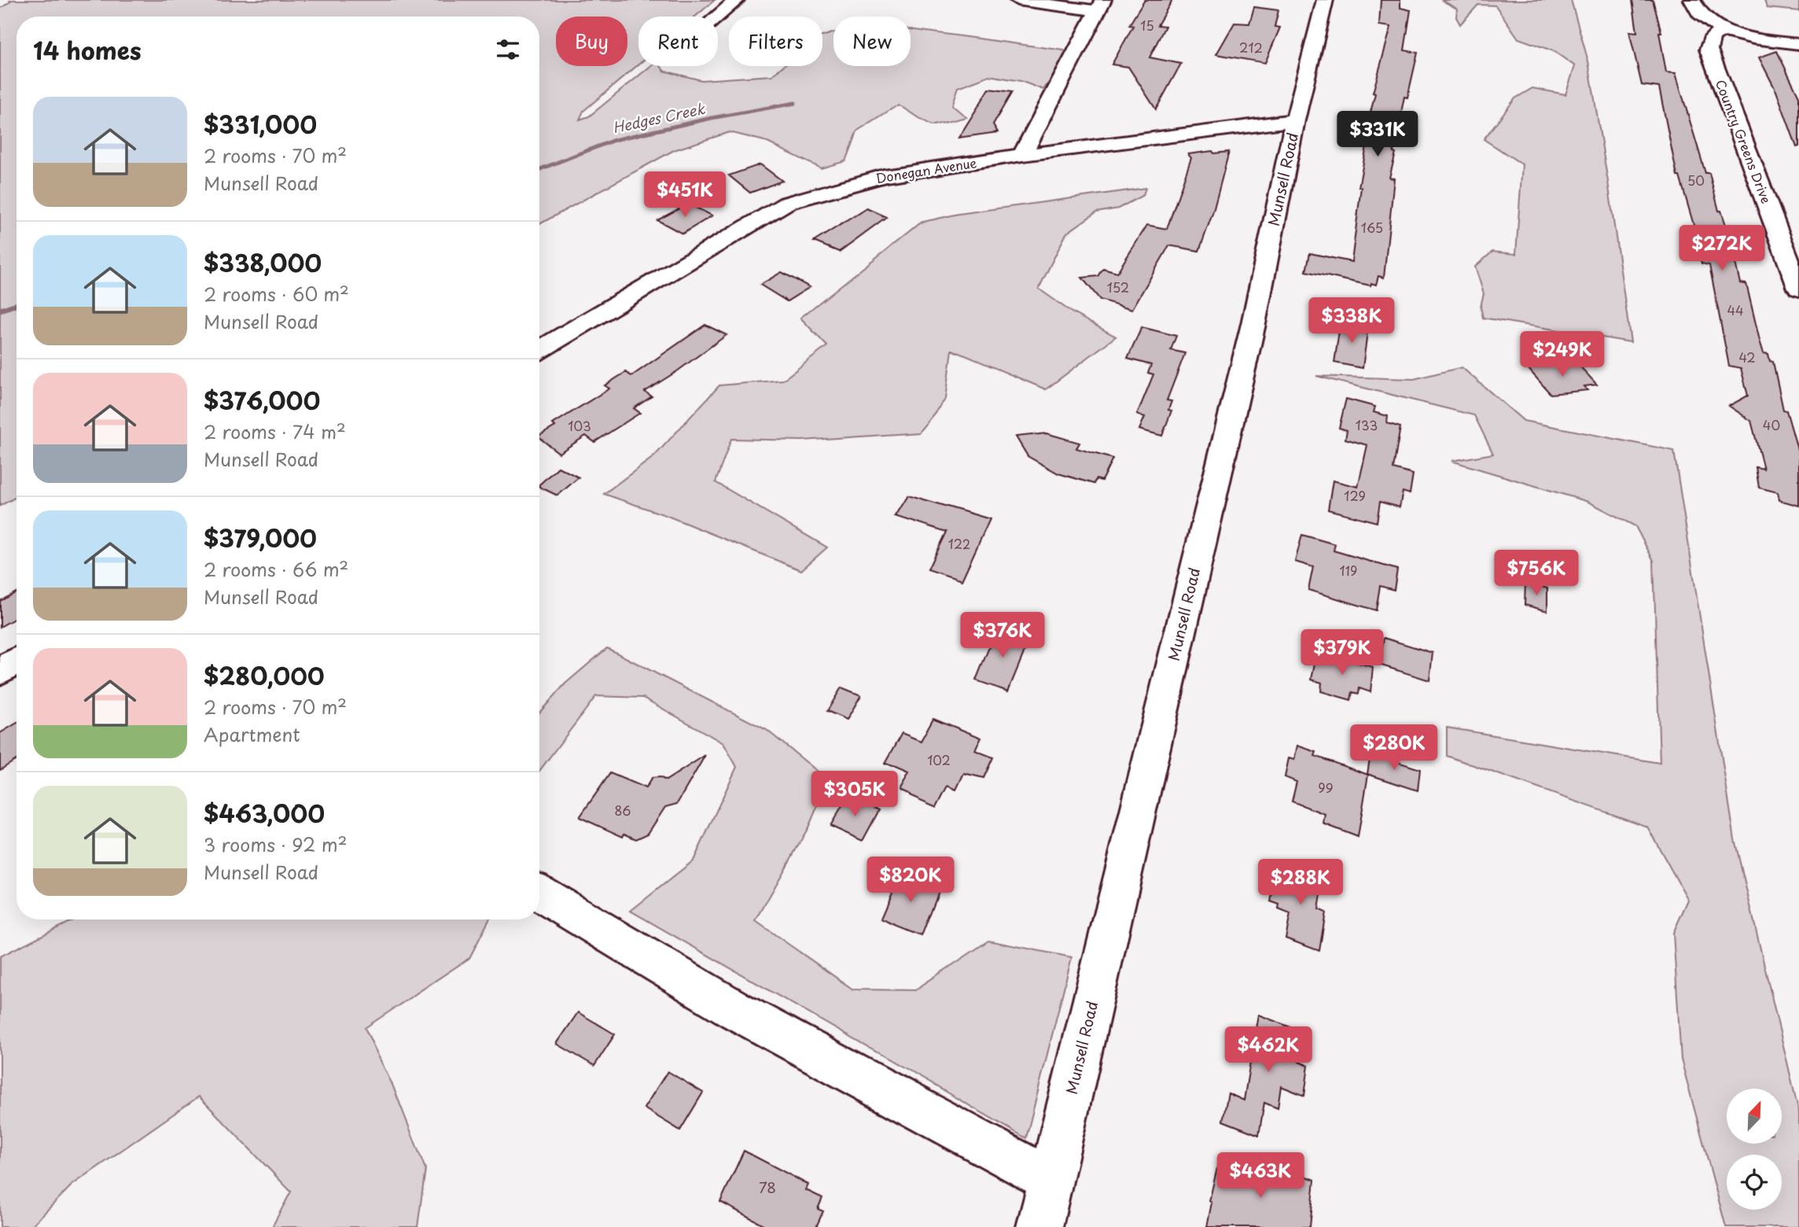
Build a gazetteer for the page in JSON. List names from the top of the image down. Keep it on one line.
{"streets":{"street":["Country Greens Drive","Donegan Avenue","Munsell Road"]},"crossings":[["Donegan Avenue","Munsell Road"]],"water":["Hedges Creek"],"house_numbers":["15","212","50","165","152","44","42","133","40","103","129","122","119","102","99","86","78"],"north":"top right","page":{"chip":["Buy","Rent","Filters","New"],"heading":"14 homes","list":[{"name":"$331,000","note":"2 rooms · 70 m² · Munsell Road"},{"name":"$338,000","note":"2 rooms · 60 m² · Munsell Road"},{"name":"$376,000","note":"2 rooms · 74 m² · Munsell Road"},{"name":"$379,000","note":"2 rooms · 66 m² · Munsell Road"},{"name":"$280,000","note":"2 rooms · 70 m² · Apartment"},{"name":"$463,000","note":"3 rooms · 92 m² · Munsell Road"}],"price":["$331K","$451K","$272K","$338K","$249K","$756K","$376K","$379K","$280K","$305K","$820K","$288K","$462K","$463K"]}}
